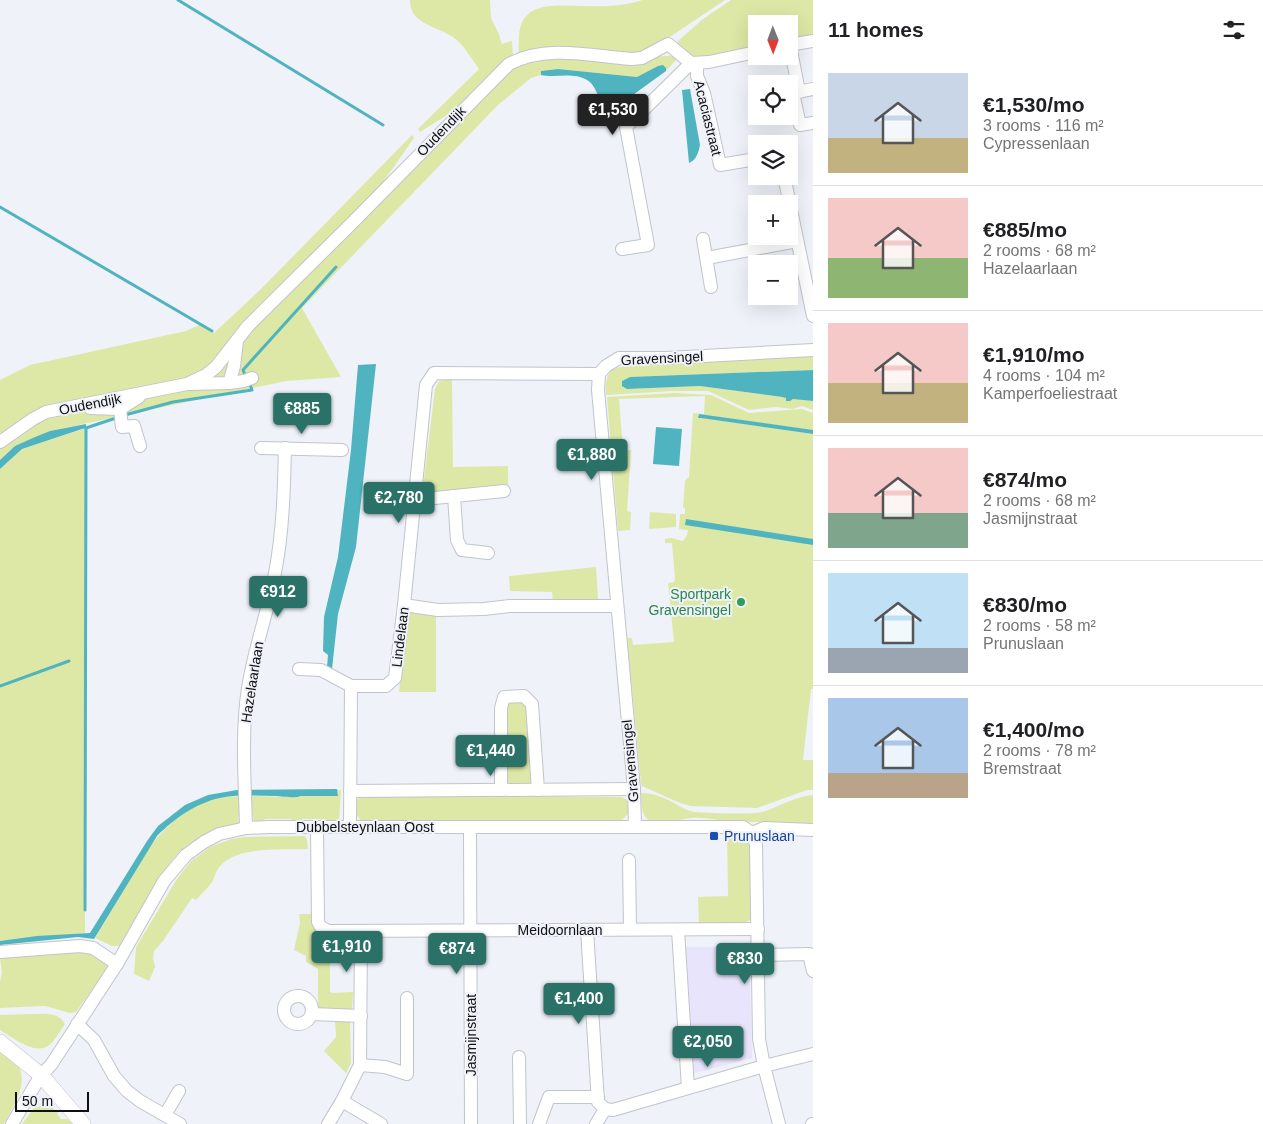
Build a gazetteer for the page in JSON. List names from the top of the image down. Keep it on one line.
{"streets":{"street":["Acaciastraat","Oudendijk","Gravensingel","Lindelaan","Hazelaarlaan","Dubbelsteynlaan Oost","Meidoornlaan","Jasmijnstraat"]},"crossings":[["Acaciastraat","Oudendijk"],["Gravensingel","Lindelaan"],["Gravensingel","Dubbelsteynlaan Oost"],["Hazelaarlaan","Dubbelsteynlaan Oost"],["Dubbelsteynlaan Oost","Meidoornlaan"],["Dubbelsteynlaan Oost","Jasmijnstraat"],["Meidoornlaan","Jasmijnstraat"]],"places":{"other":["Sportpark Gravensingel"],"transit":["Prunuslaan"]},"scale_bar":"50 m","north":"bottom","page":{"heading":"11 homes","map_buttons":["+","−"],"list":[{"name":"€1,530/mo","note":"3 rooms · 116 m² · Cypressenlaan"},{"name":"€885/mo","note":"2 rooms · 68 m² · Hazelaarlaan"},{"name":"€1,910/mo","note":"4 rooms · 104 m² · Kamperfoeliestraat"},{"name":"€874/mo","note":"2 rooms · 68 m² · Jasmijnstraat"},{"name":"€830/mo","note":"2 rooms · 58 m² · Prunuslaan"},{"name":"€1,400/mo","note":"2 rooms · 78 m² · Bremstraat"}],"price":["€1,530","€885","€1,880","€2,780","€912","€1,440","€1,910","€874","€830","€1,400","€2,050"],"scale":"50 m"}}
